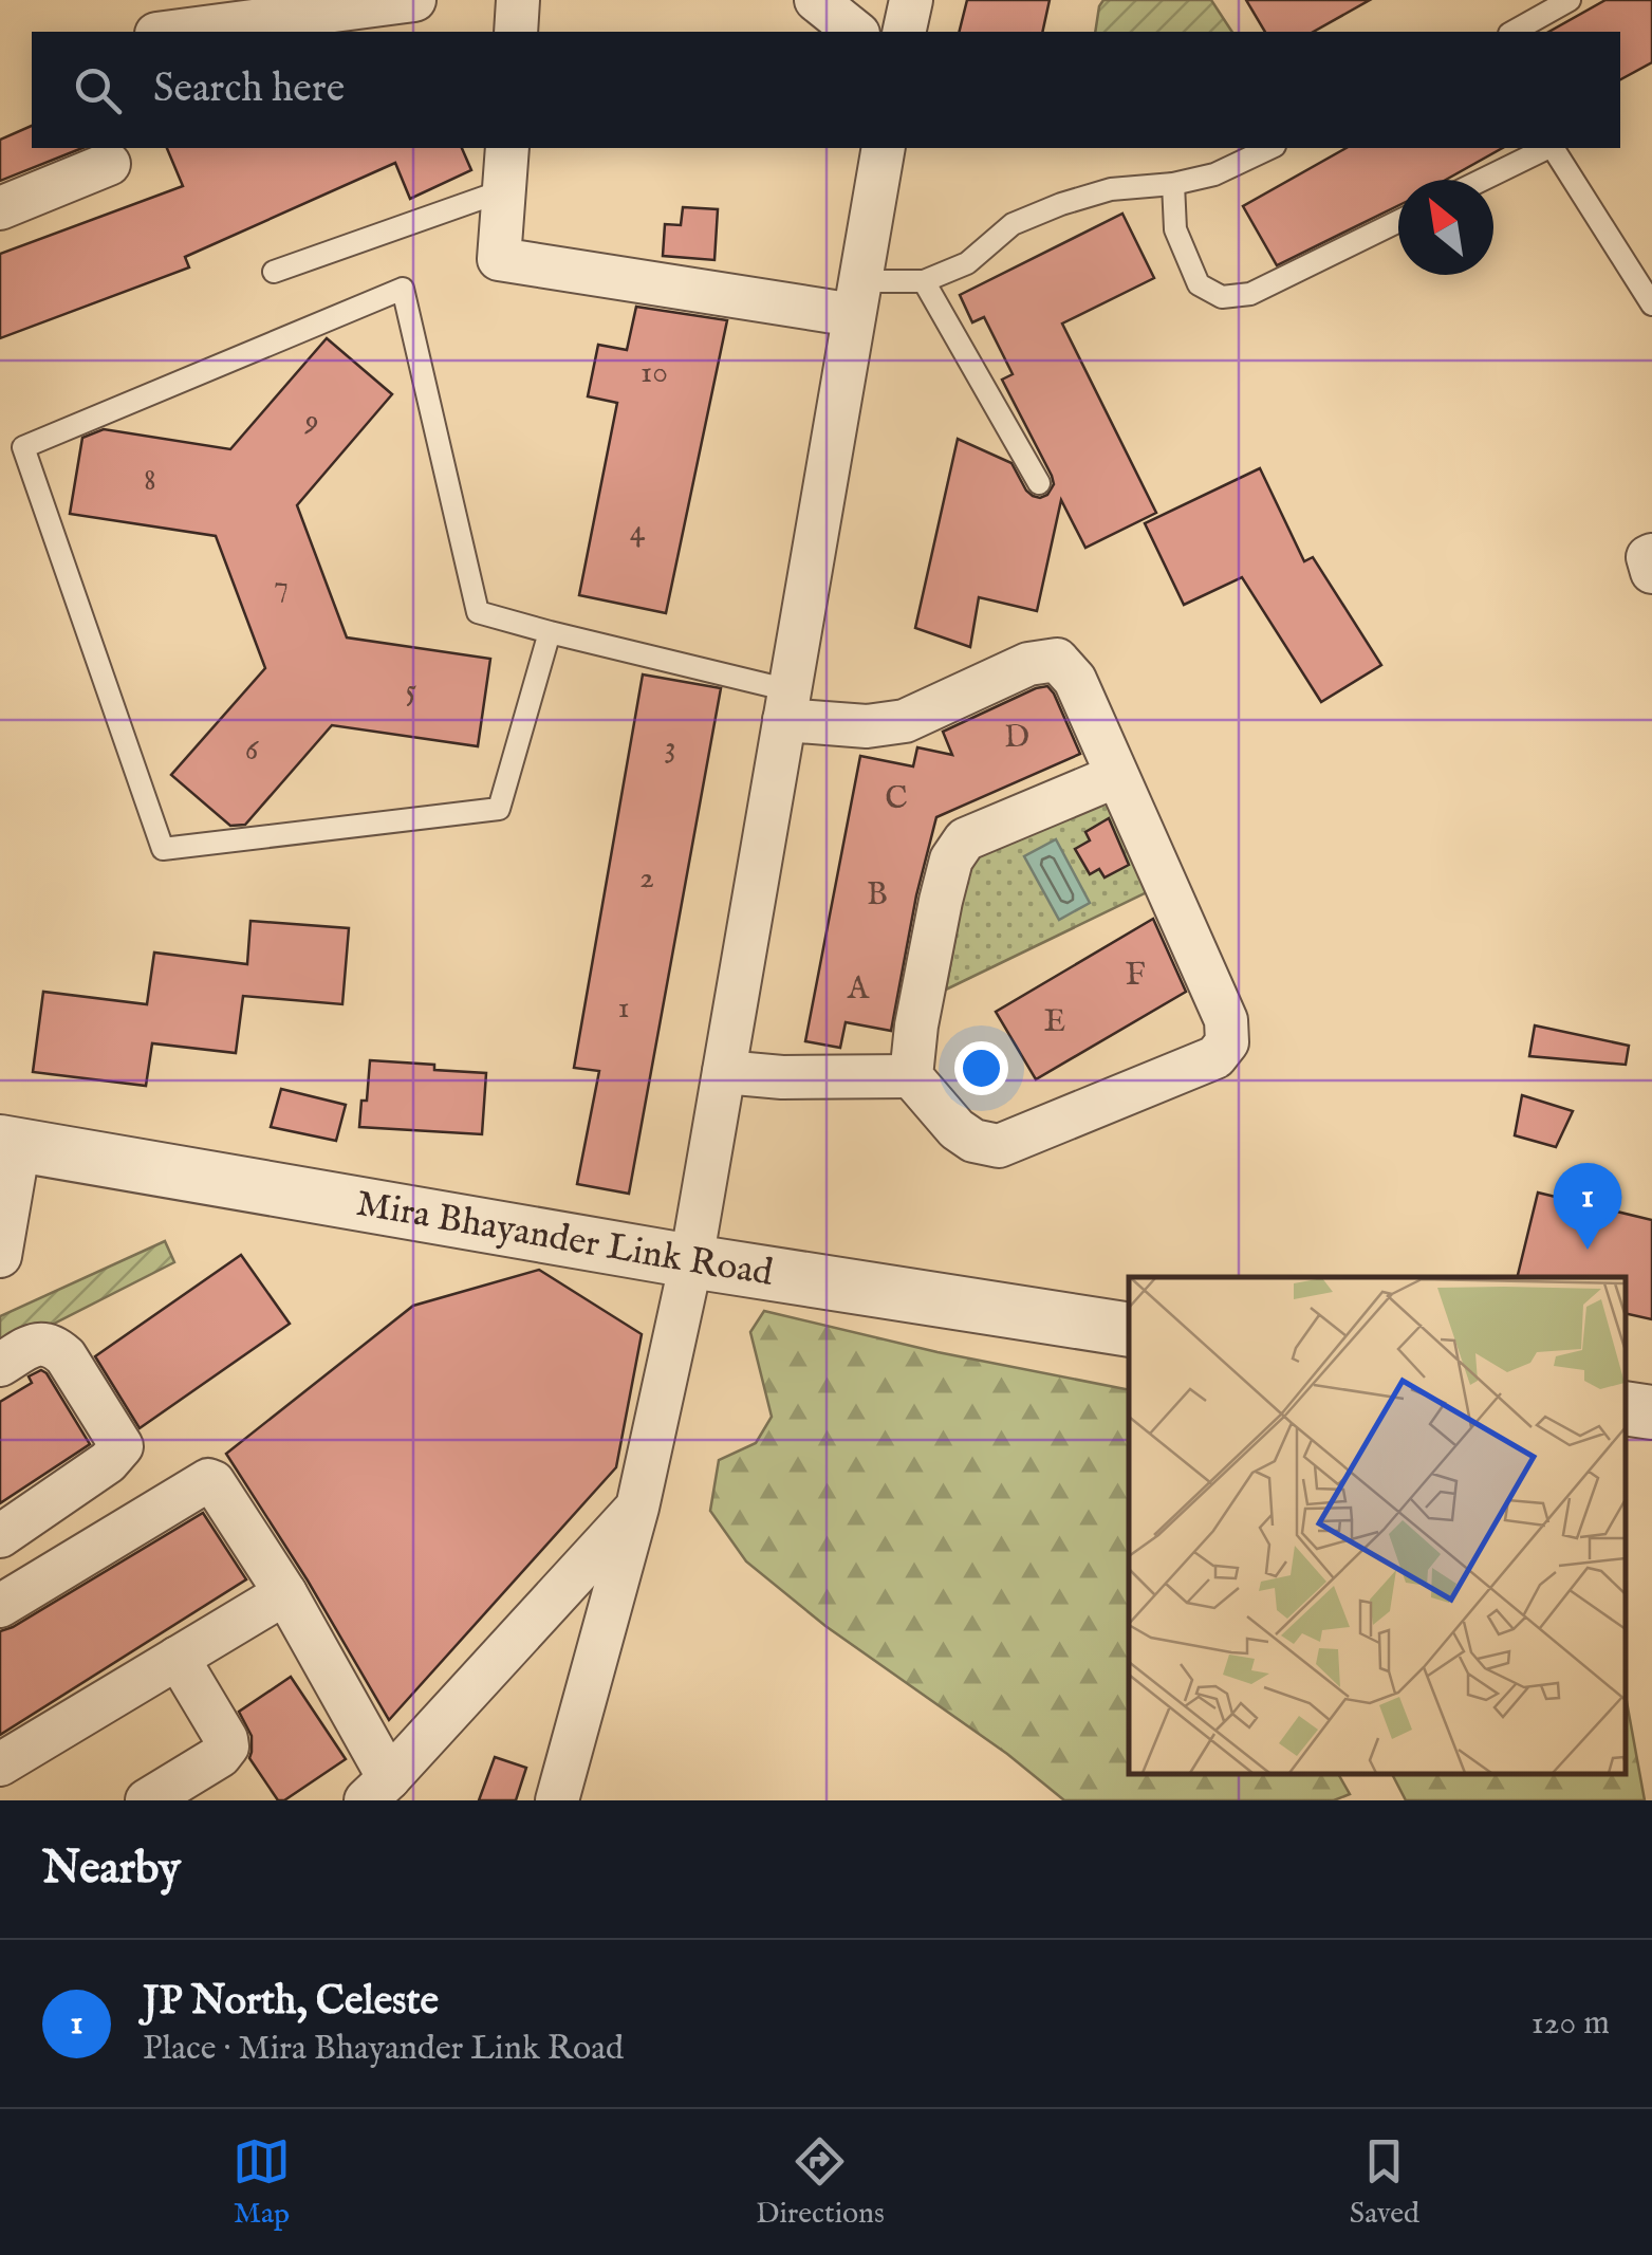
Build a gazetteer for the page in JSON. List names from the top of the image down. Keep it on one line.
{"streets":{"street":["Mira Bhayander Link Road"]},"house_numbers":["10","9","8","4","7","5","D","3","6","C","2","B","F","A","1","E"],"north":"top left","page":{"search":"Search here","pins":"1","heading":"Nearby","list":[{"mark":"1","name":"JP North, Celeste","note":"Place · Mira Bhayander Link Road","value":"120 m"}],"nav":["Map","Directions","Saved"]}}
